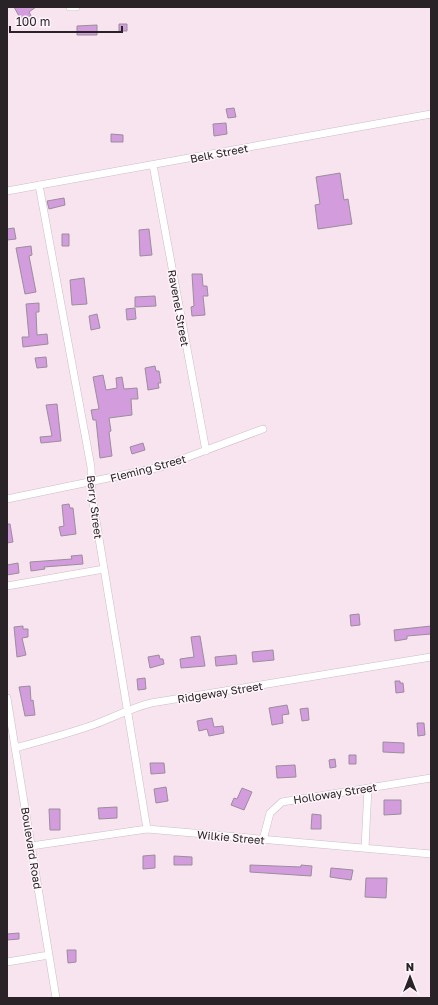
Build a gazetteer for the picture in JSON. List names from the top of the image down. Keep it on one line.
{"streets":{"street":["Belk Street","Ravenel Street","Fleming Street","Berry Street","Ridgeway Street","Holloway Street","Wilkie Street","Boulevard Road"]},"crossings":[["Belk Street","Ravenel Street"],["Belk Street","Berry Street"],["Ravenel Street","Fleming Street"],["Fleming Street","Berry Street"],["Berry Street","Ridgeway Street"],["Berry Street","Wilkie Street"],["Ridgeway Street","Boulevard Road"],["Holloway Street","Wilkie Street"],["Wilkie Street","Boulevard Road"]],"scale_bar":"100 m","north":"top"}
